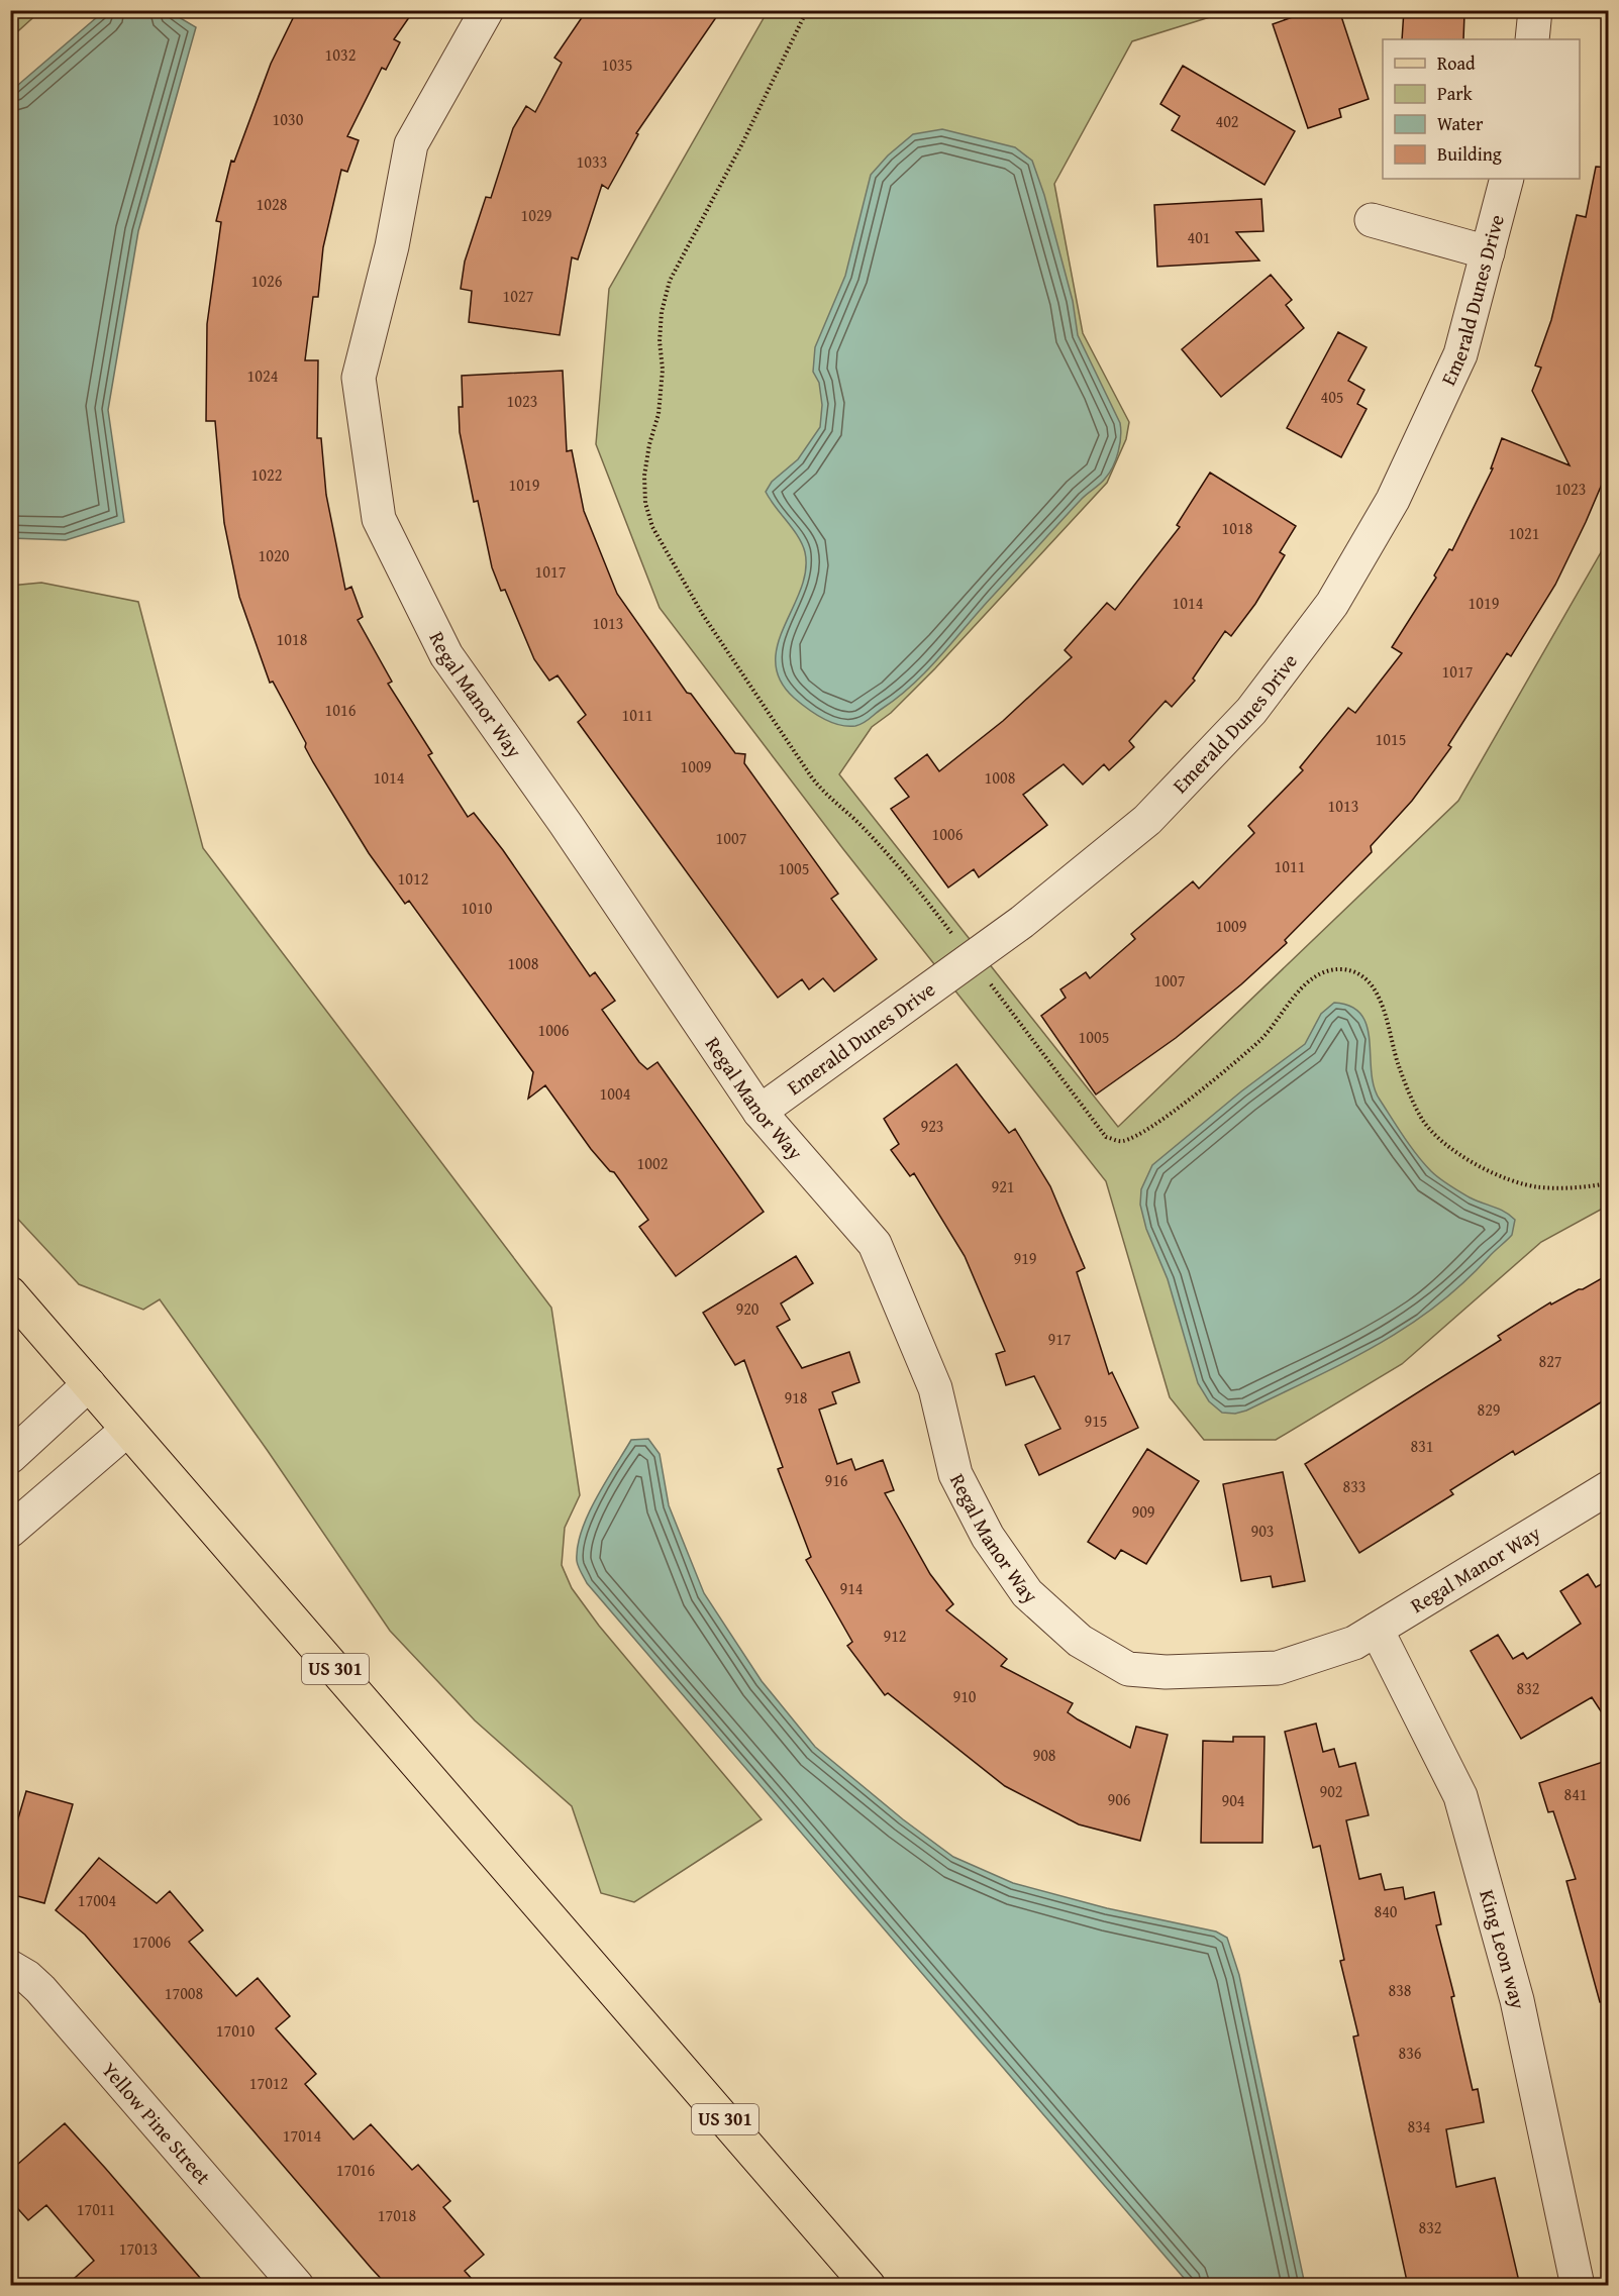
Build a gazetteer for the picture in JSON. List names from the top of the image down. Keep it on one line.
{"streets":{"main road":["US 301"],"street":["Emerald Dunes Drive","Regal Manor Way","King Leon way","Yellow Pine Street"]},"crossings":[["Emerald Dunes Drive","Regal Manor Way"],["Regal Manor Way","King Leon way"]],"house_numbers":["1032","1035","1030","402","1033","1028","1029","401","1026","1027","1024","405","1023","1022","1019","1023","1018","1021","1020","1017","1014","1019","1013","1018","1017","1016","1011","1015","1009","1014","1008","1013","1006","1007","1011","1005","1012","1010","1009","1008","1007","1006","1005","1004","923","1002","921","919","920","917","827","918","829","915","831","916","833","909","903","914","912","832","910","908","902","841","906","904","17004","840","17006","838","17008","17010","836","17012","834","17014","17016","17011","17018","832","17013"],"legend":["Road","Park","Water","Building"]}
